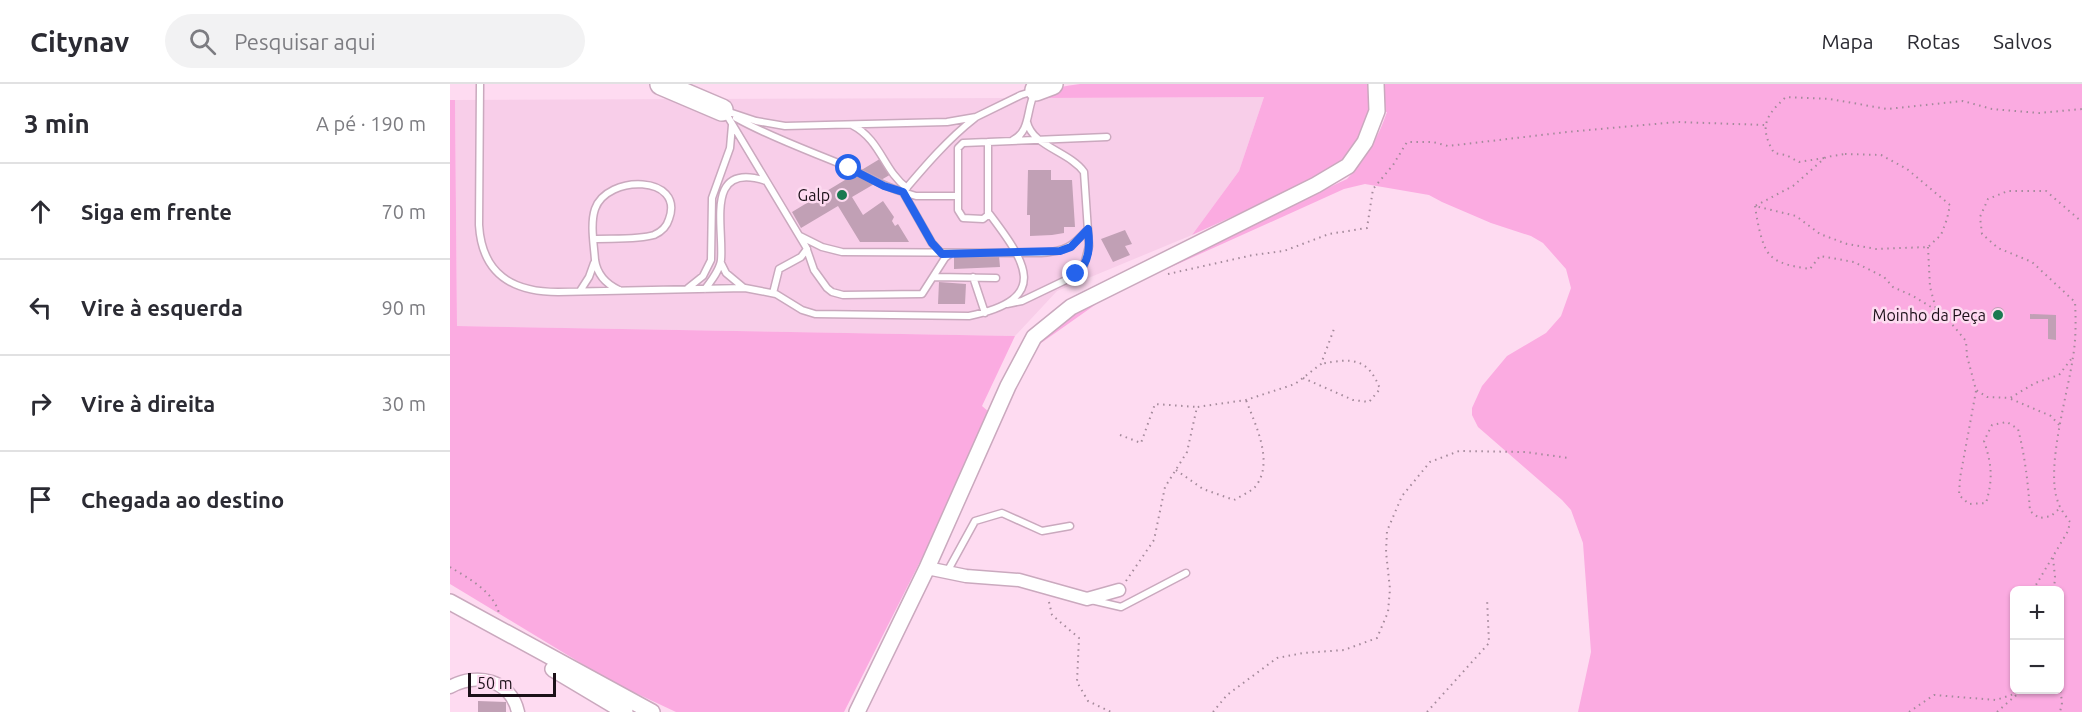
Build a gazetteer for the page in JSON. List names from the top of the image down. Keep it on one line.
{"places":["Galp","Moinho da Peça"],"scale_bar":"50 m","page":{"header":"Citynav","search":"Pesquisar aqui","nav":["Mapa","Rotas","Salvos"],"heading":["3 min","A pé · 190 m"],"list":[["Siga em frente","70 m"],["Vire à esquerda","90 m"],["Vire à direita","30 m"],"Chegada ao destino"],"map_buttons":["+","−"],"scale":"50 m"}}
